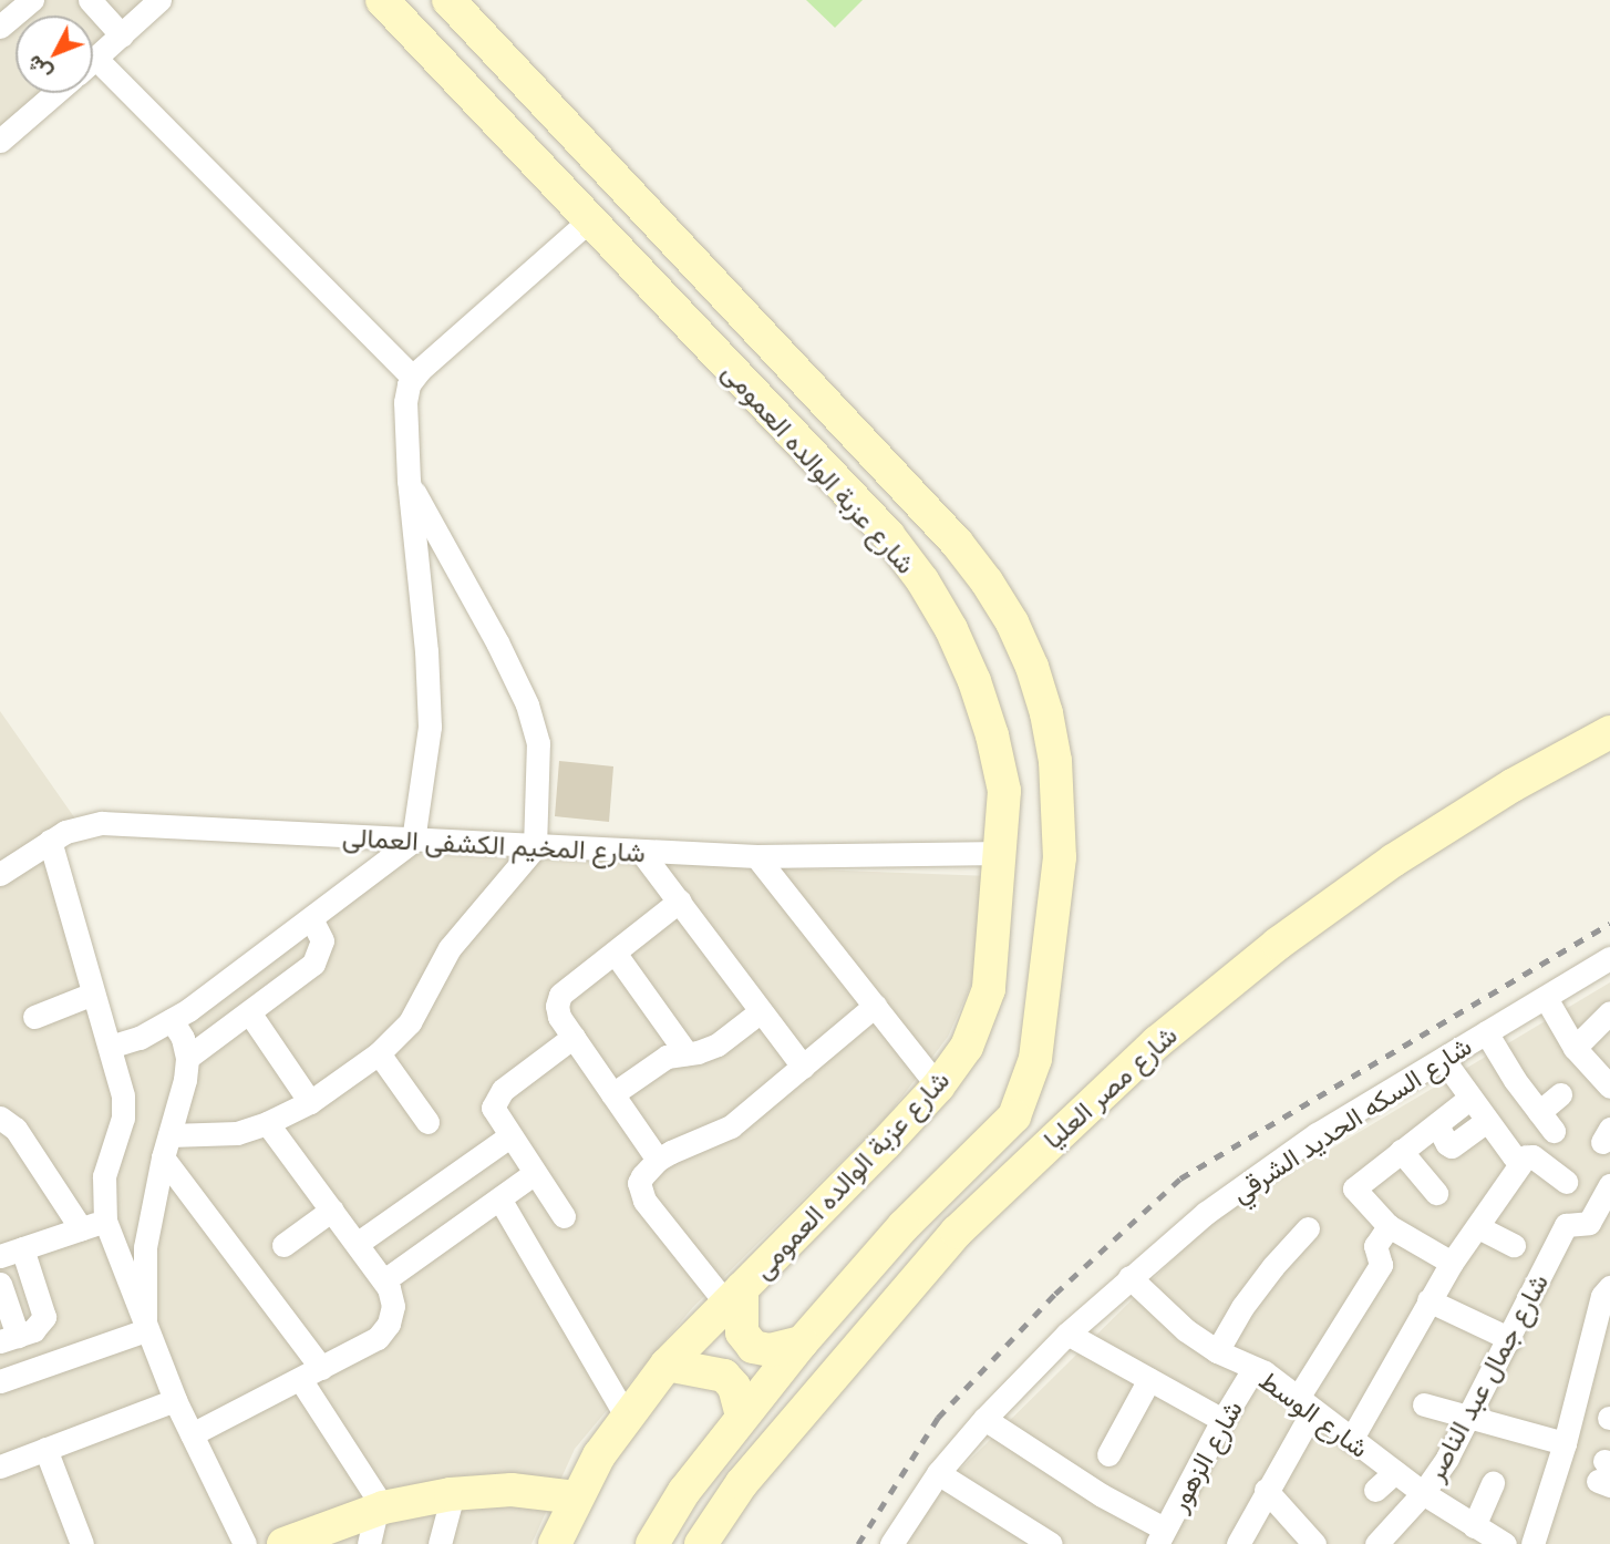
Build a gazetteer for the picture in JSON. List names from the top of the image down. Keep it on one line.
{"streets":{"street":["شارع عزبة الوالده العمومى","شارع المخيم الكشفى العمالى","شارع مصر العليا","شارع السكه الحديد الشرقي","شارع جمال عبد الناصر","شارع الوسط","شارع الزهور"]},"crossings":[["شارع عزبة الوالده العمومى","شارع المخيم الكشفى العمالى"],["شارع عزبة الوالده العمومى","شارع مصر العليا"],["شارع السكه الحديد الشرقي","شارع الوسط"],["شارع جمال عبد الناصر","شارع الوسط"],["شارع الوسط","شارع الزهور"]],"north":"bottom left"}
